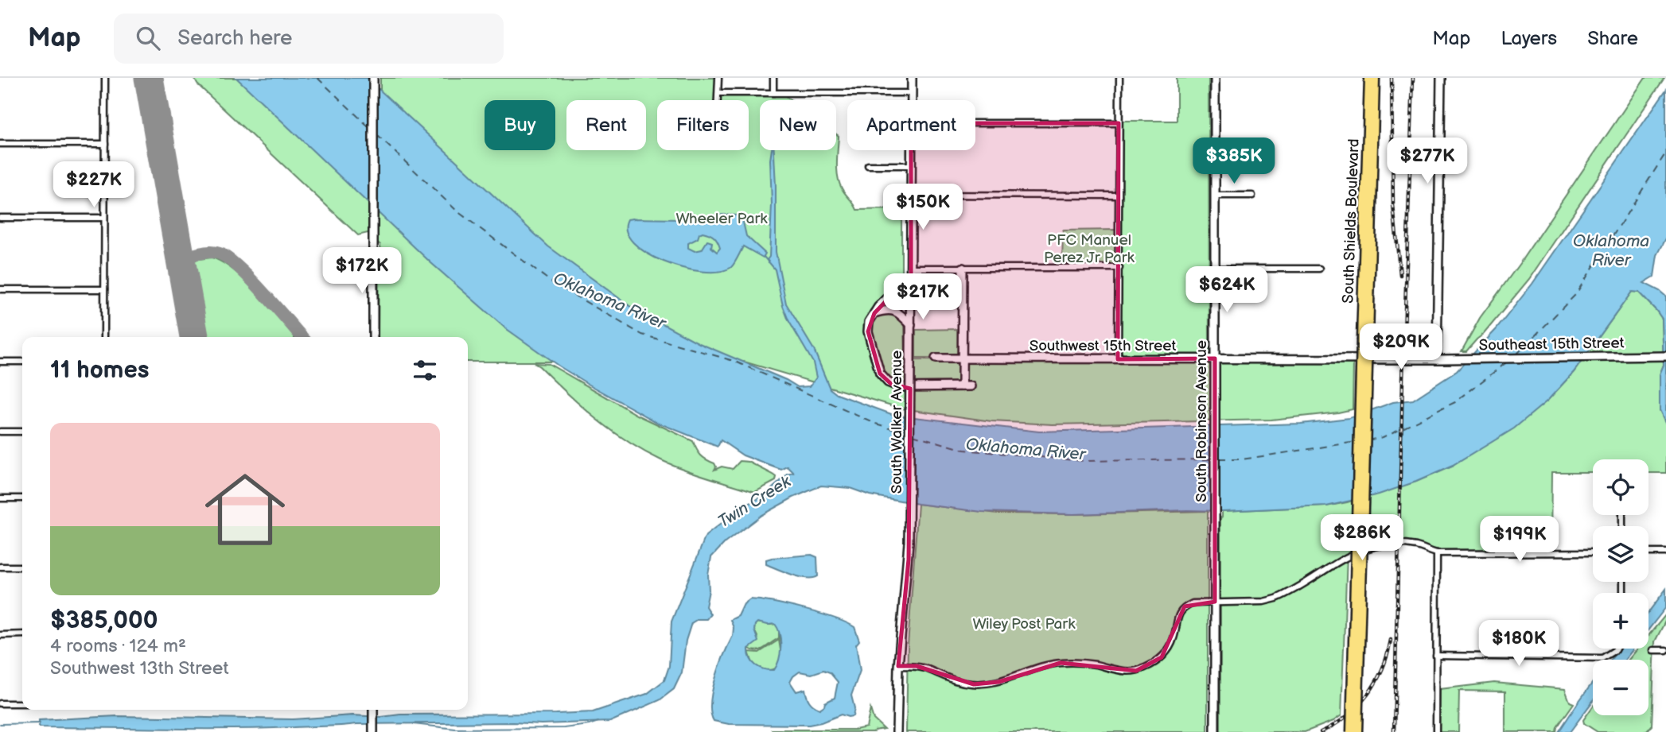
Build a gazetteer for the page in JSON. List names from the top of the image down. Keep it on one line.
{"streets":{"main road":["South Shields Boulevard","Southeast 15th Street","Southwest 15th Street","South Robinson Avenue","South Walker Avenue"]},"crossings":[["Southeast 15th Street","Southwest 15th Street"],["Southwest 15th Street","South Robinson Avenue"]],"water":["Oklahoma River","Twin Creek"],"parks":["Wheeler Park","PFC Manuel Perez Jr Park","Wiley Post Park"],"page":{"header":"Map","search":"Search here","nav":["Map","Layers","Share"],"chip":["Buy","Rent","Filters","New","Apartment"],"price":["$385K","$277K","$227K","$150K","$172K","$624K","$217K","$209K","$286K","$199K","$180K"],"heading":"11 homes","list":[{"name":"$385,000","note":"4 rooms · 124 m² · Southwest 13th Street"}],"map_buttons":["+","−"]}}
